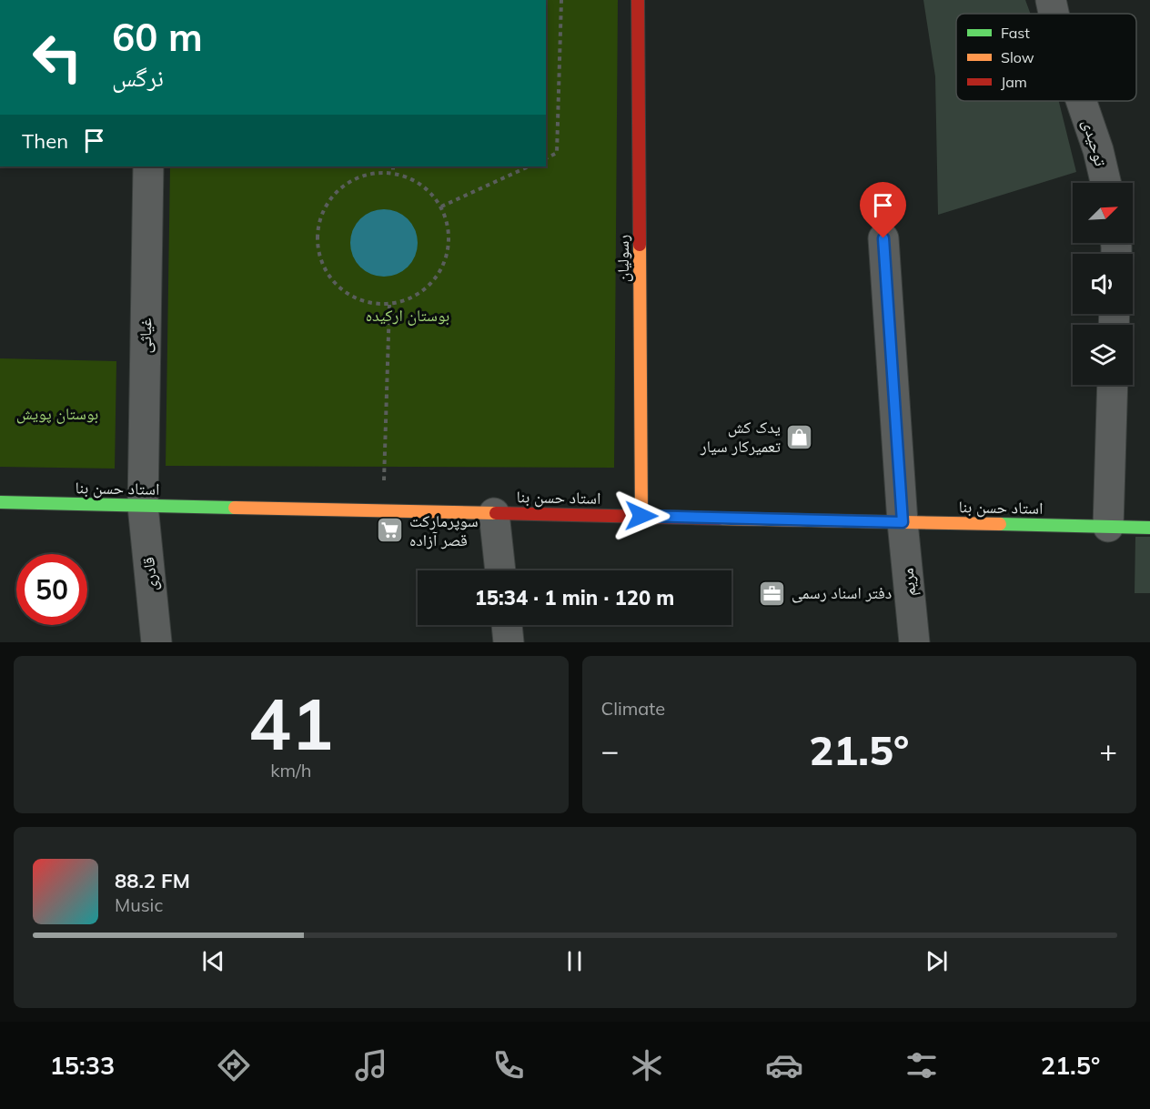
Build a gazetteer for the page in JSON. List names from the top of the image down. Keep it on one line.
{"streets":{"main road":["رسولیان","استاد حسن بنا"],"street":["توحیدی","غیاثی","قادری","مریم"]},"crossings":[["رسولیان","استاد حسن بنا"],["غیاثی","استاد حسن بنا"],["غیاثی","قادری"],["استاد حسن بنا","قادری"],["استاد حسن بنا","مریم"]],"parks":["بوستان ارکیده","بوستان پویش"],"places":{"shop":["یدک کش تعمیرکار سیار"],"supermarket":["سوپرمارکت قصر آزاده"],"office":["دفتر اسناد رسمی"]},"legend":["Fast","Slow","Jam"],"north":"top right","page":{"turn":["60 m","نرگس"],"then":"Then","limit":"50","trip":"15:34 · 1 min · 120 m","tile":[["41","km/h"],"Climate"],"heat":["−","21.5°","+"],"song":["88.2 FM","Music"],"tabs":["15:33","21.5°"]}}
